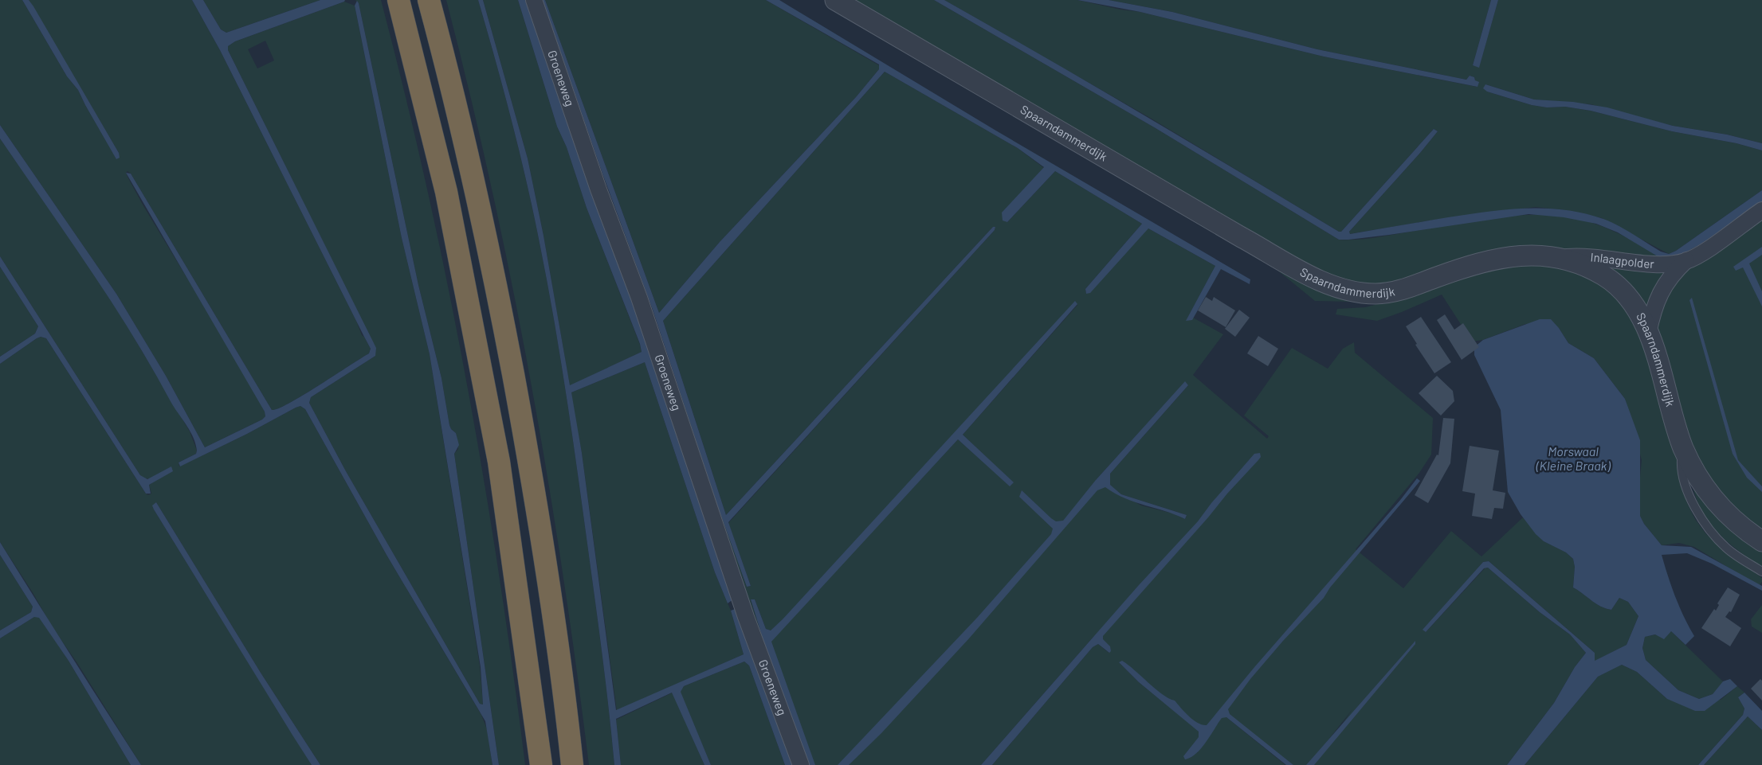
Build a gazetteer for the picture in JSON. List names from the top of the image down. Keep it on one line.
{"streets":{"street":["Groeneweg","Spaarndammerdijk","Inlaagpolder"]},"crossings":[["Spaarndammerdijk","Inlaagpolder"]],"water":["Morswaal (Kleine Braak)"]}
